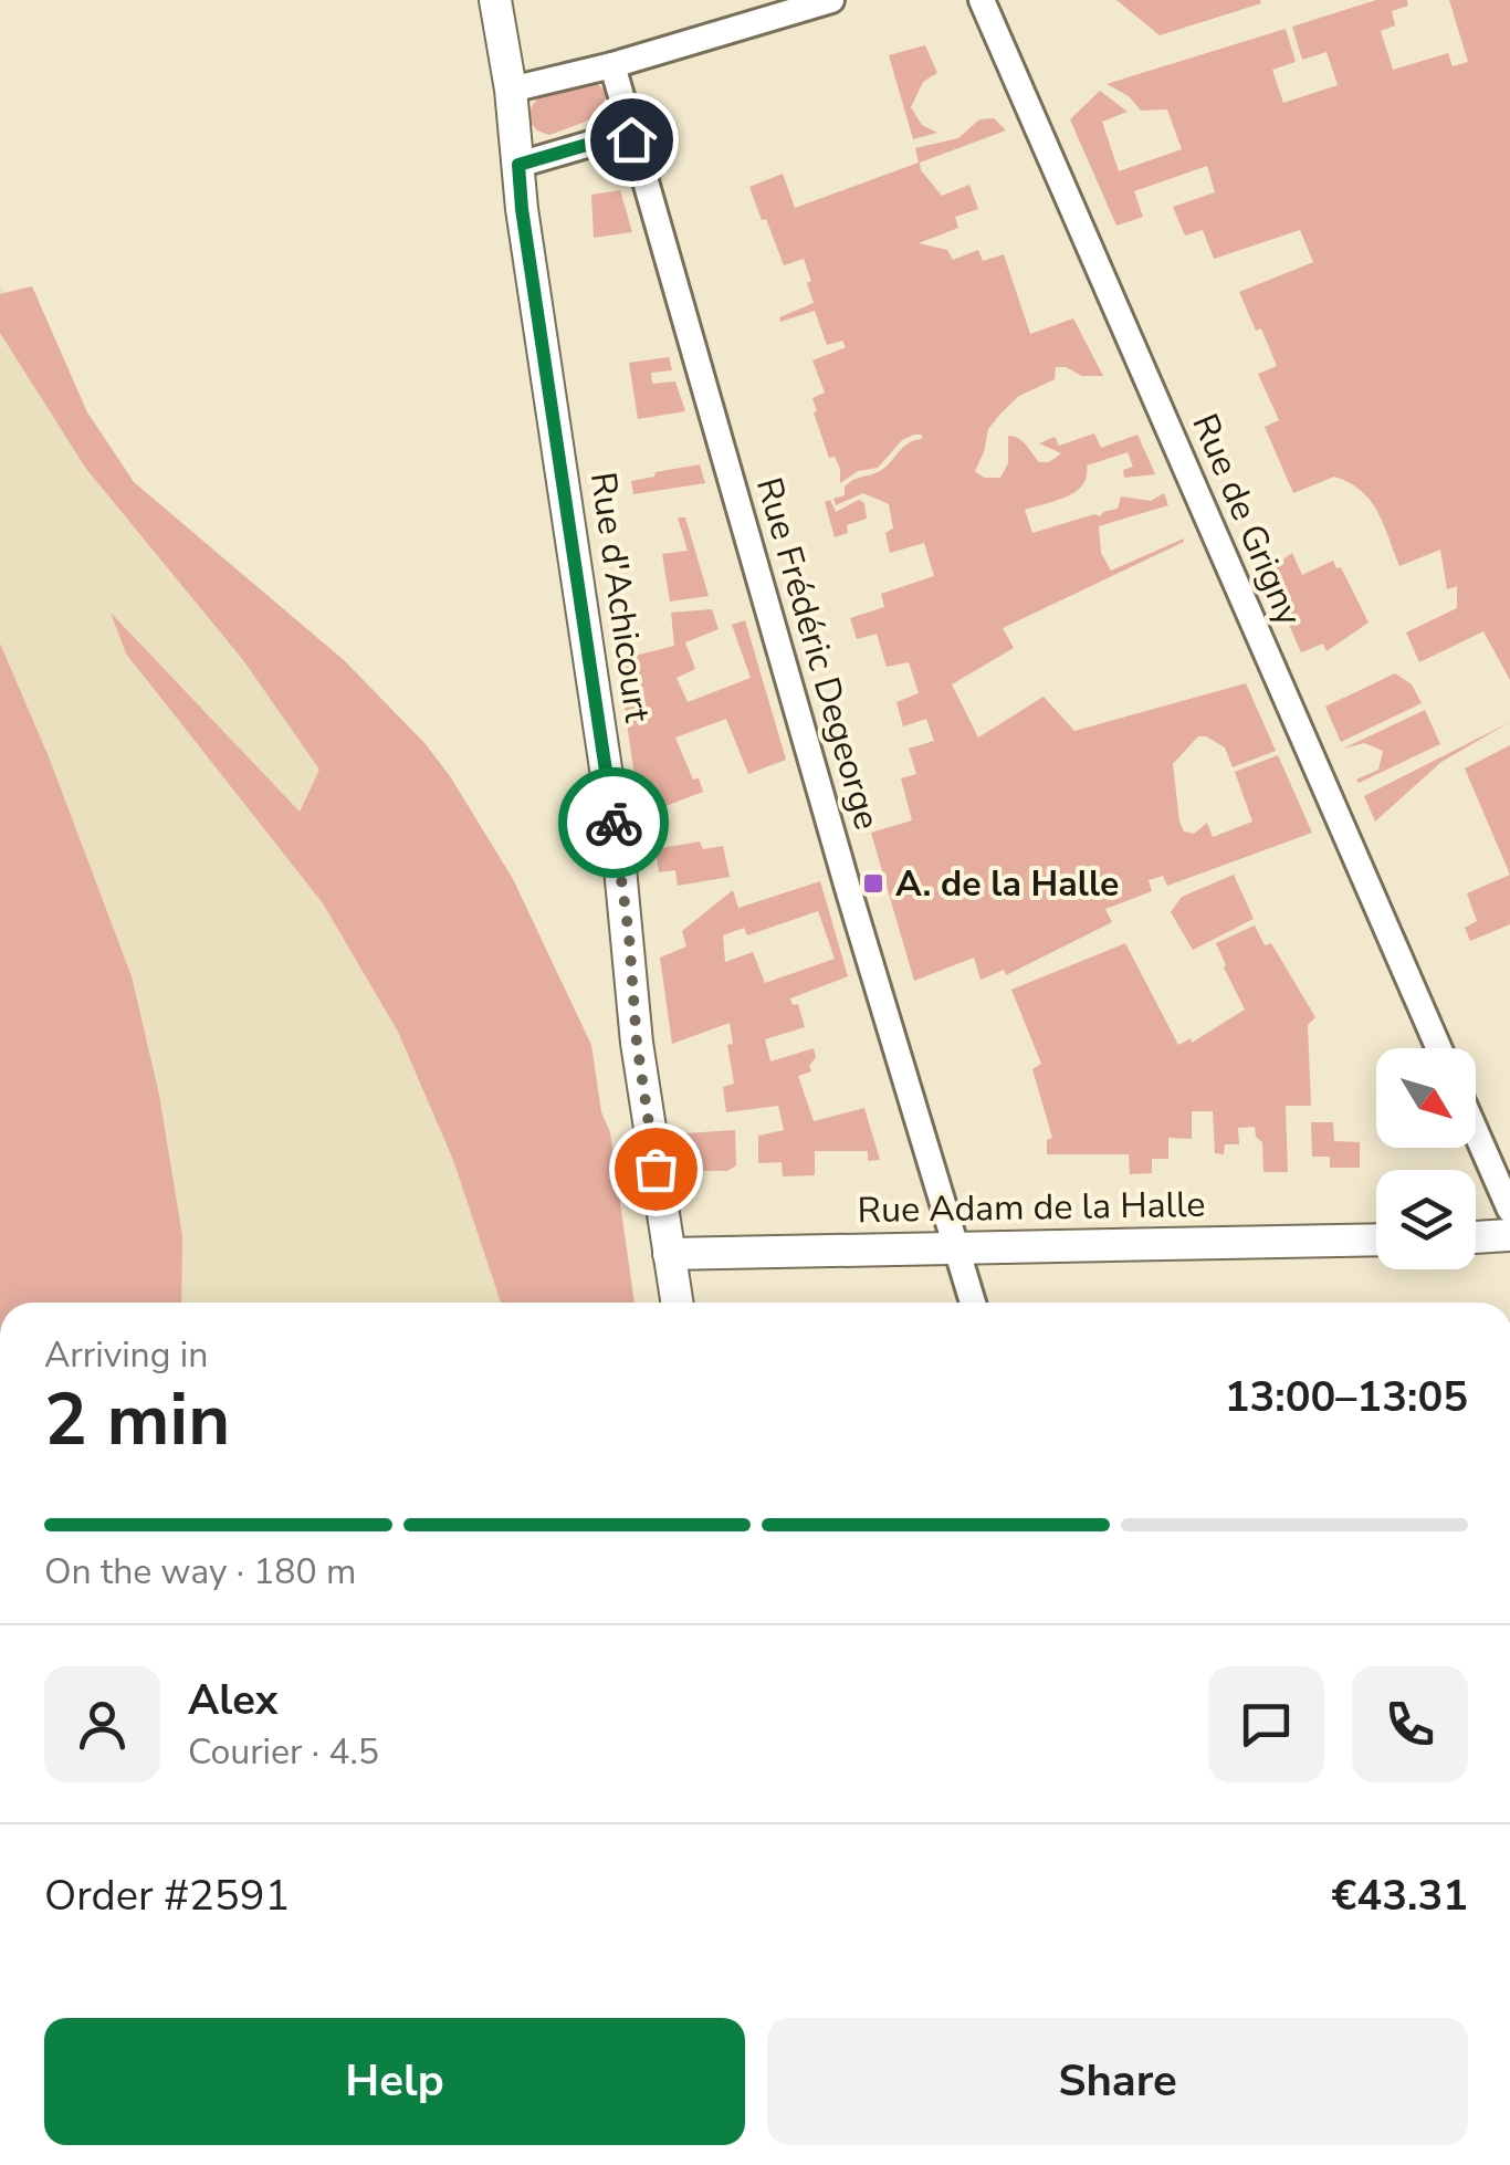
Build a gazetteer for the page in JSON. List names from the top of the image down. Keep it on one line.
{"streets":{"street":["Rue de Grigny","Rue d'Achicourt","Rue Frédéric Degeorge","Rue Adam de la Halle"]},"crossings":[["Rue d'Achicourt","Rue Adam de la Halle"],["Rue Frédéric Degeorge","Rue Adam de la Halle"]],"places":{"transit":["A. de la Halle"]},"north":"bottom right","page":{"heading":["2 min","Arriving in","13:00–13:05"],"panel":["Alex","Courier · 4.5","Order #2591","€43.31"],"bar":"On the way · 180 m","buttons":["Help","Share"]}}
